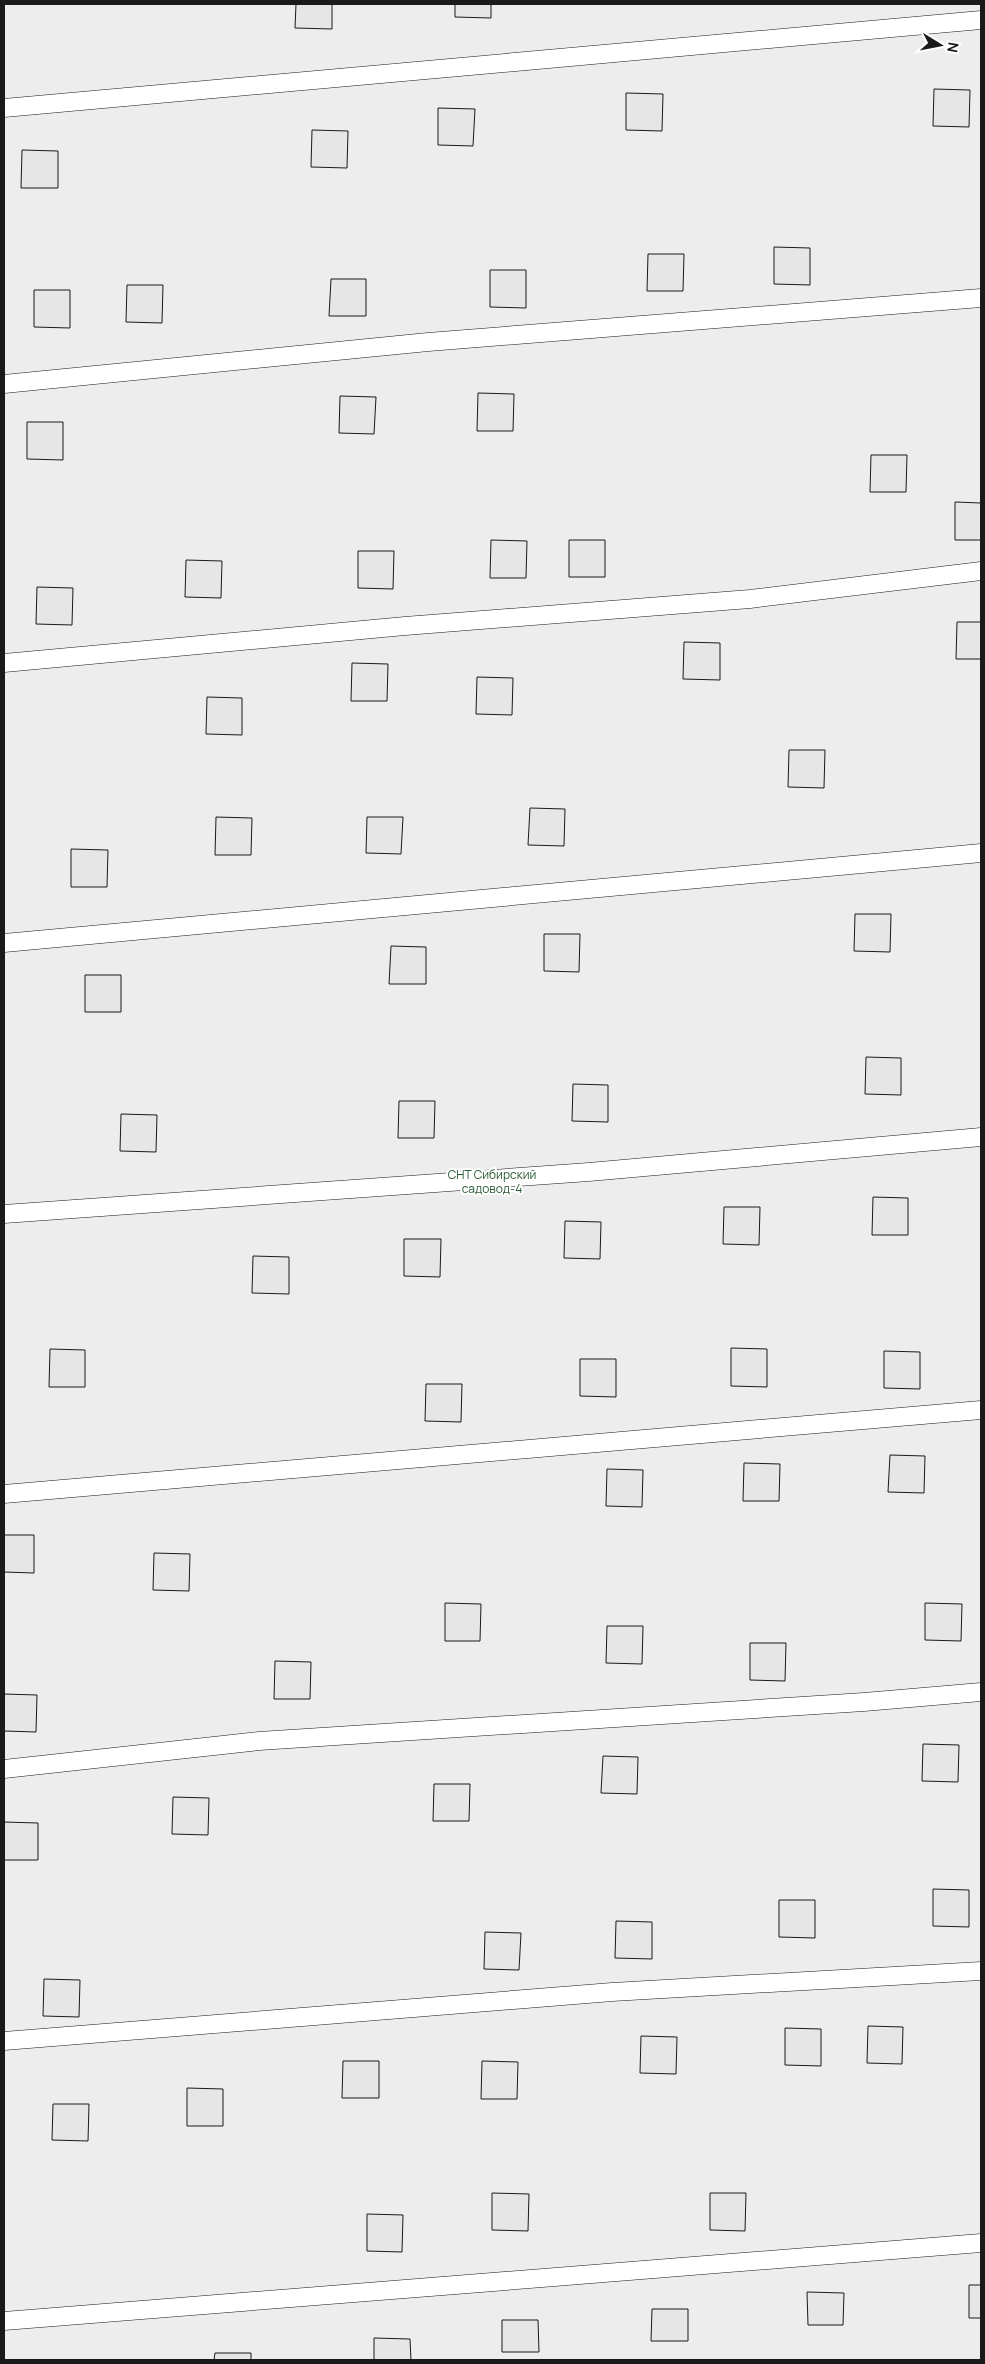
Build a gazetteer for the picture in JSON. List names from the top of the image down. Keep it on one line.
{"parks":["СНТ Сибирский садовод-4"],"north":"right"}
